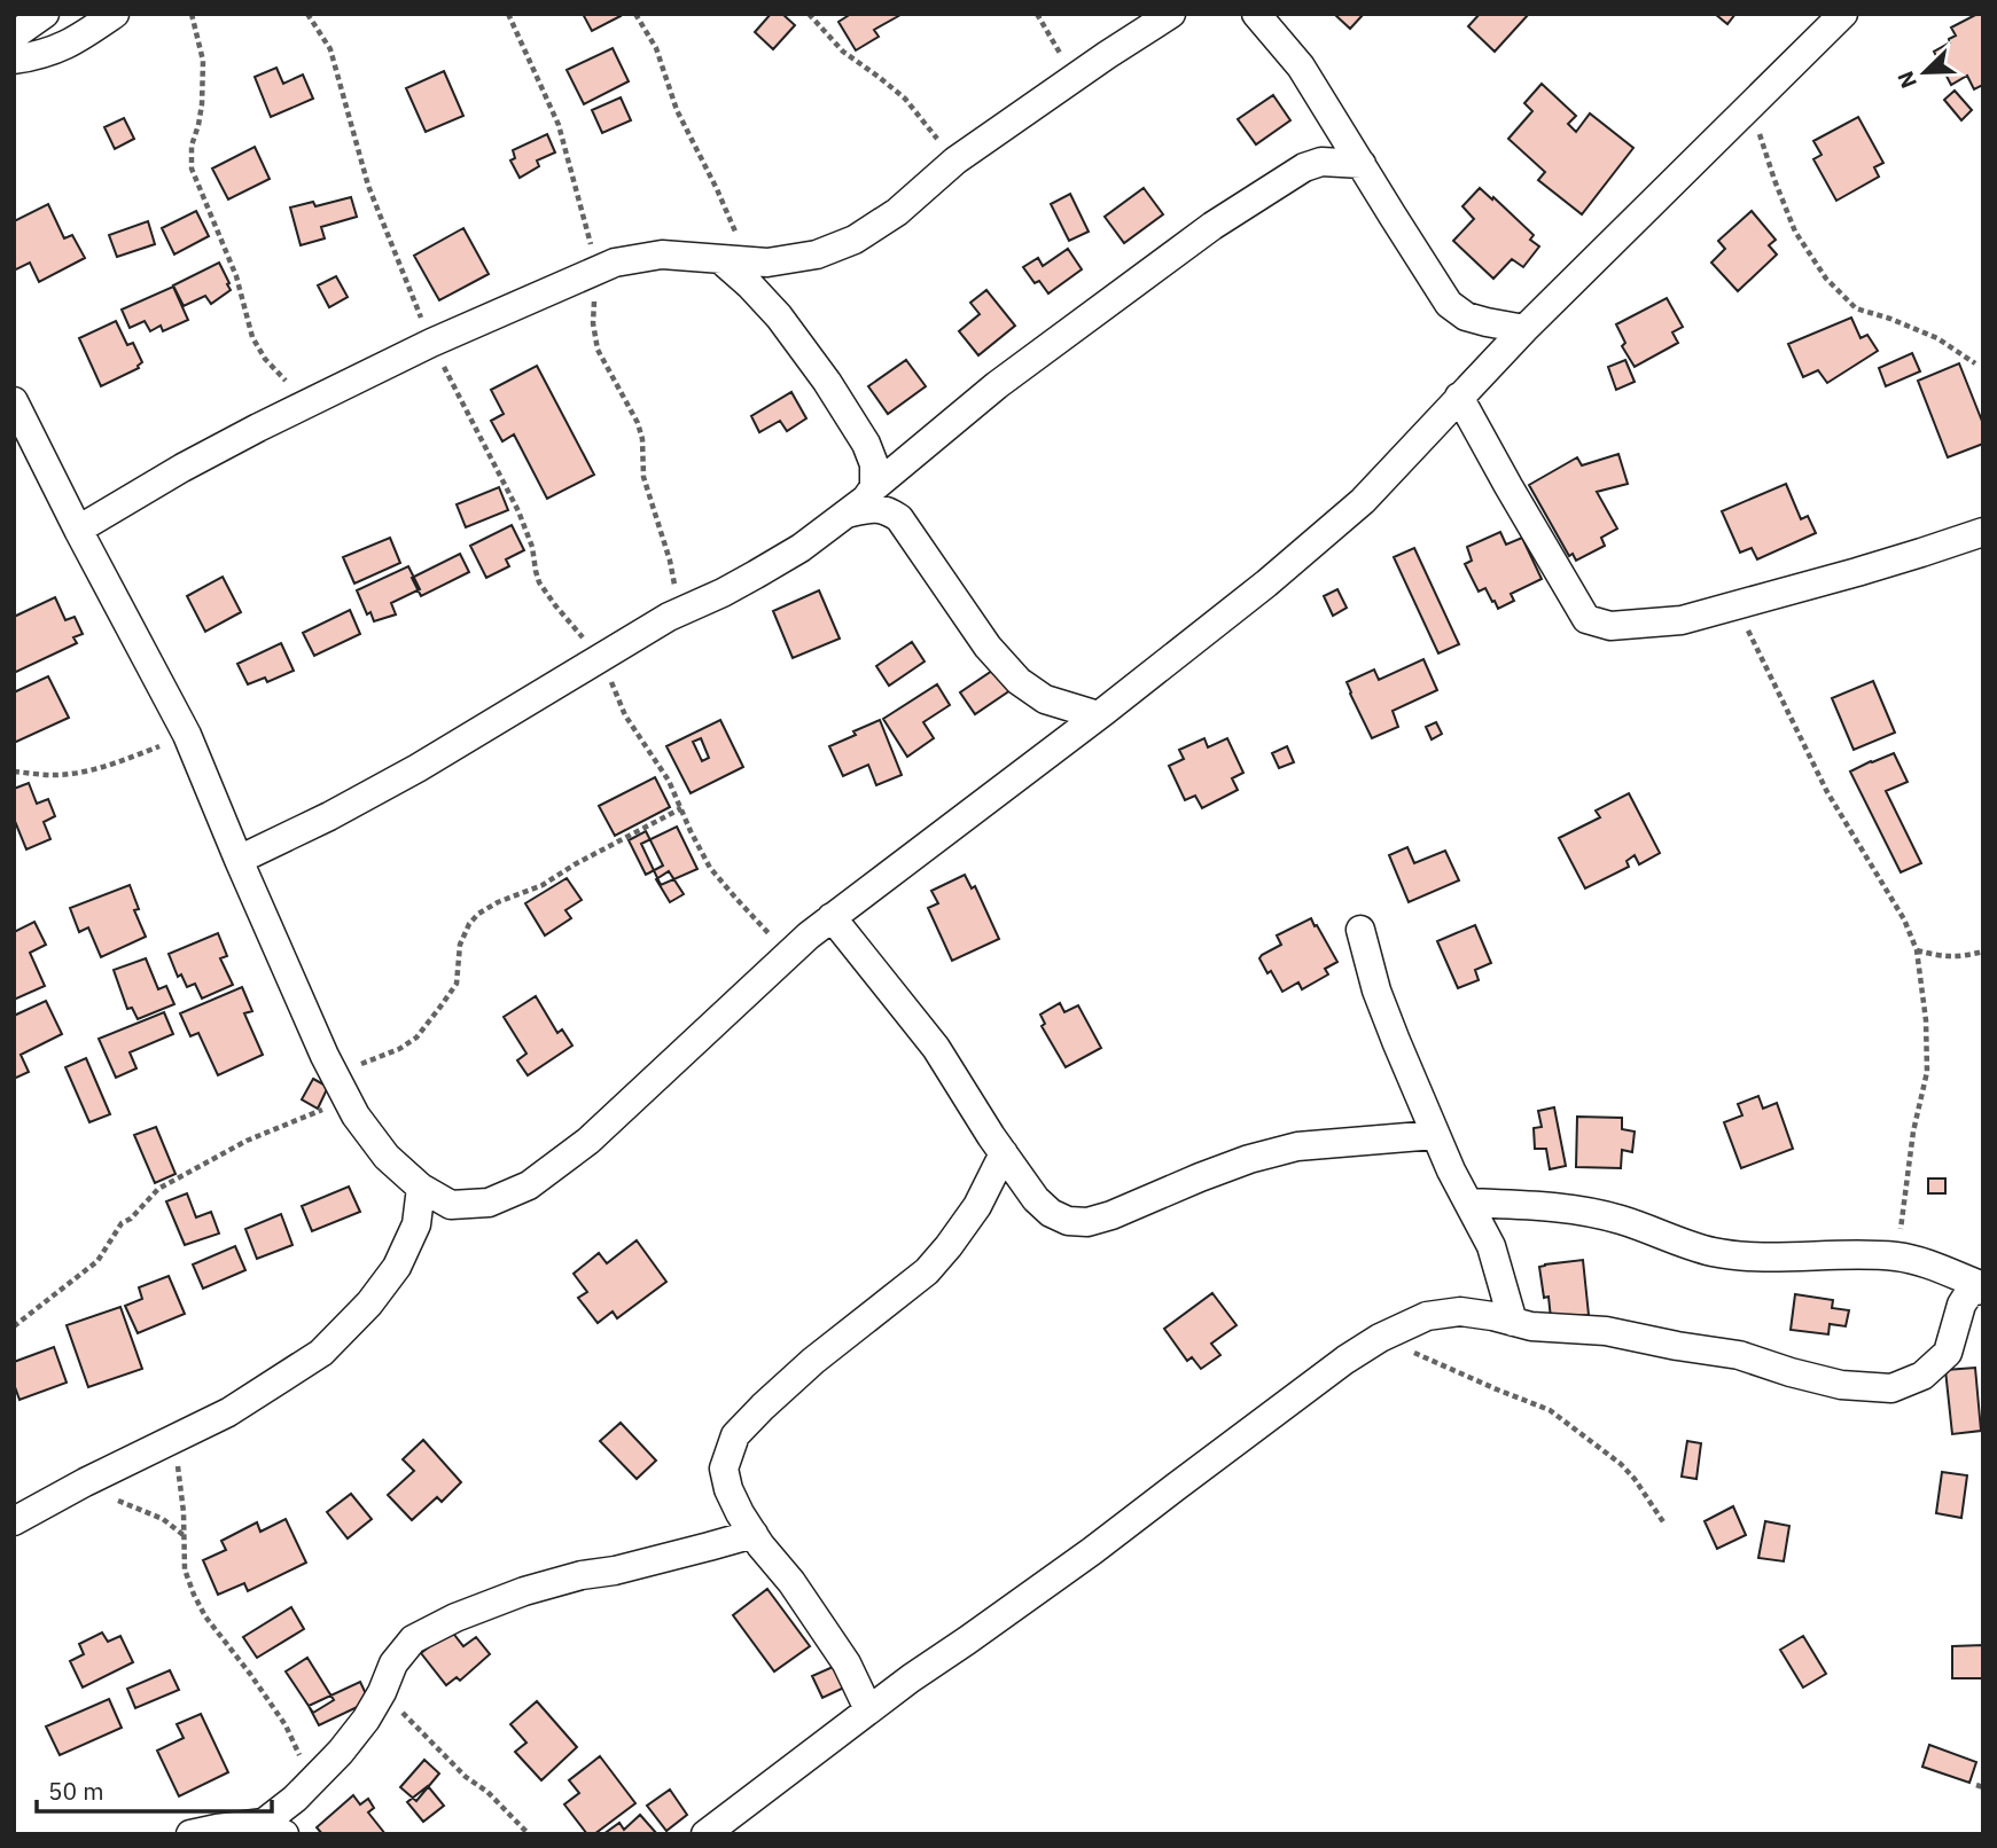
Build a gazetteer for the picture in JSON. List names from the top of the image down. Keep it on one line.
{"scale_bar":"50 m","north":"bottom left"}
